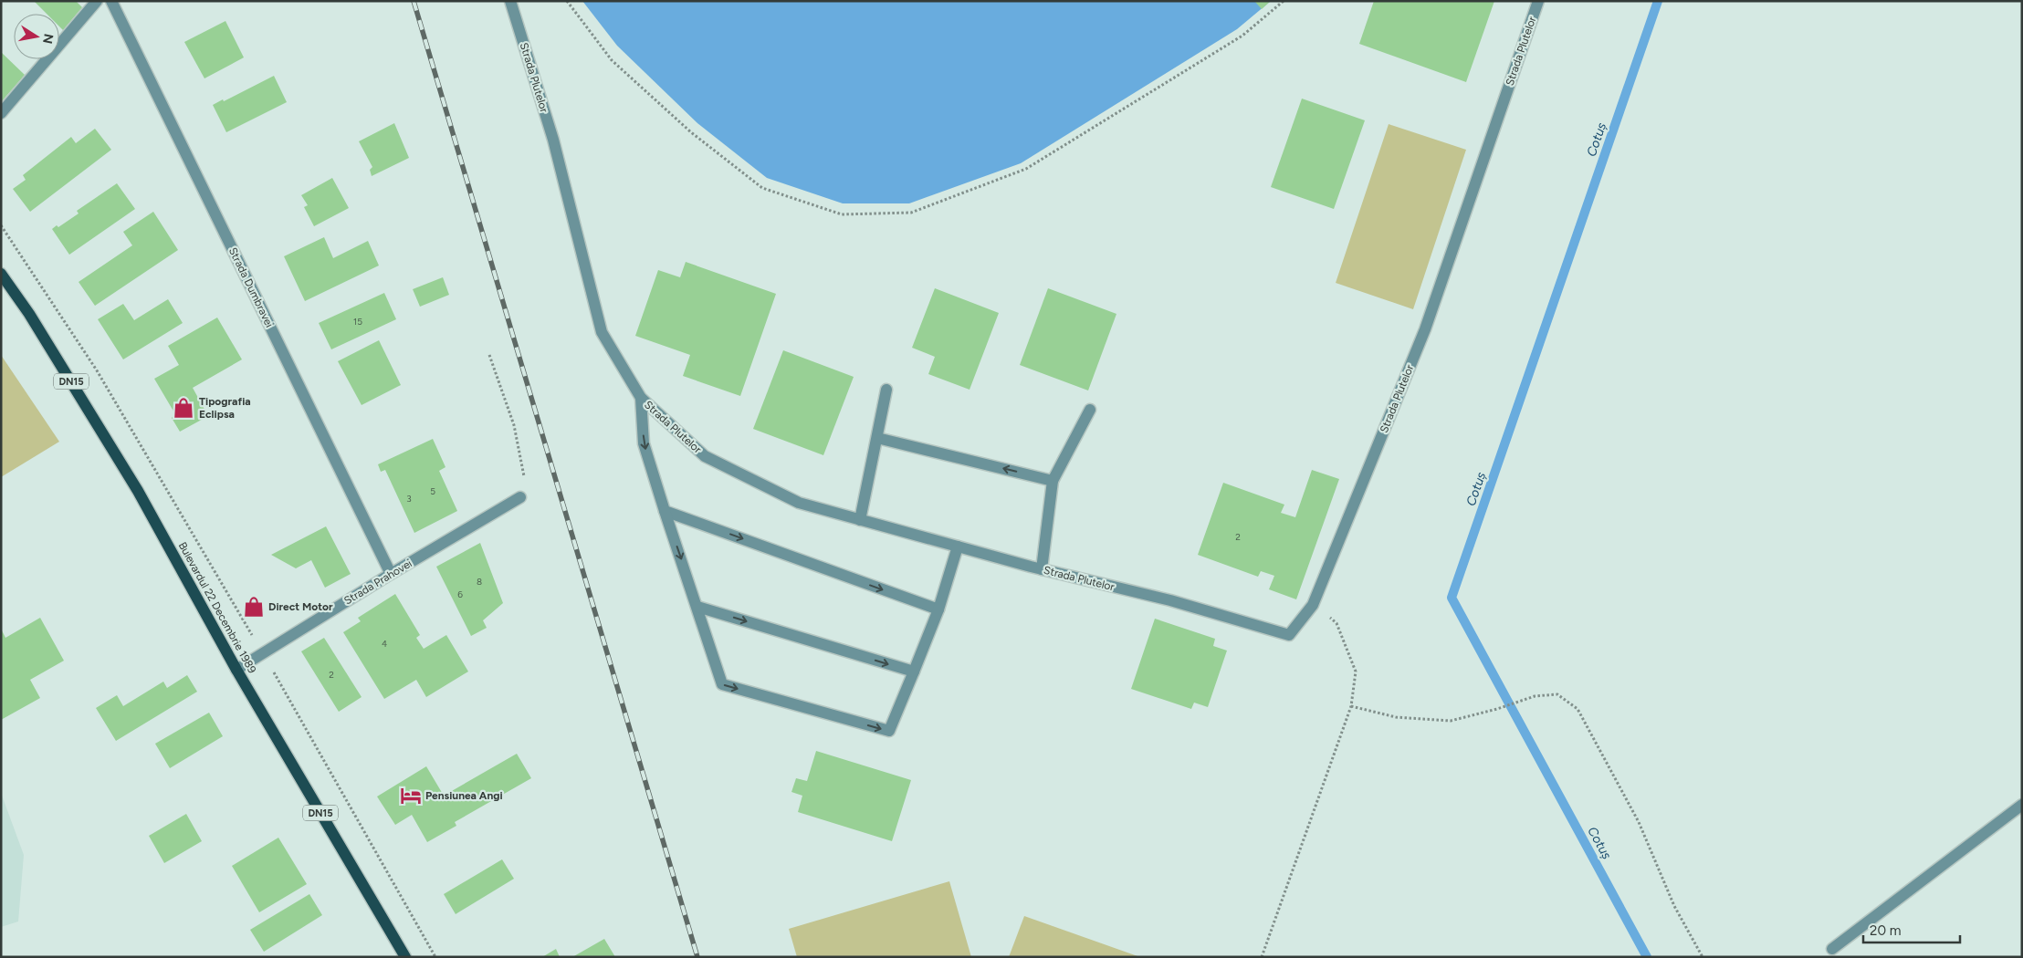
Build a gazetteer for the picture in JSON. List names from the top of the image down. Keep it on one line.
{"streets":{"main road":["DN15","Bulevardul 22 Decembrie 1989"],"street":["Strada Plutelor","Strada Dumbravei","Strada Prahovei"]},"crossings":[["Strada Dumbravei","Strada Prahovei"],["Strada Prahovei","Bulevardul 22 Decembrie 1989"]],"water":["Cotuș"],"places":{"shop":["Tipografia Eclipsa","Direct Motor"],"hotel":["Pensiunea Angi"]},"house_numbers":["15","5","3","2","8","6","4","2"],"scale_bar":"20 m","north":"right"}
